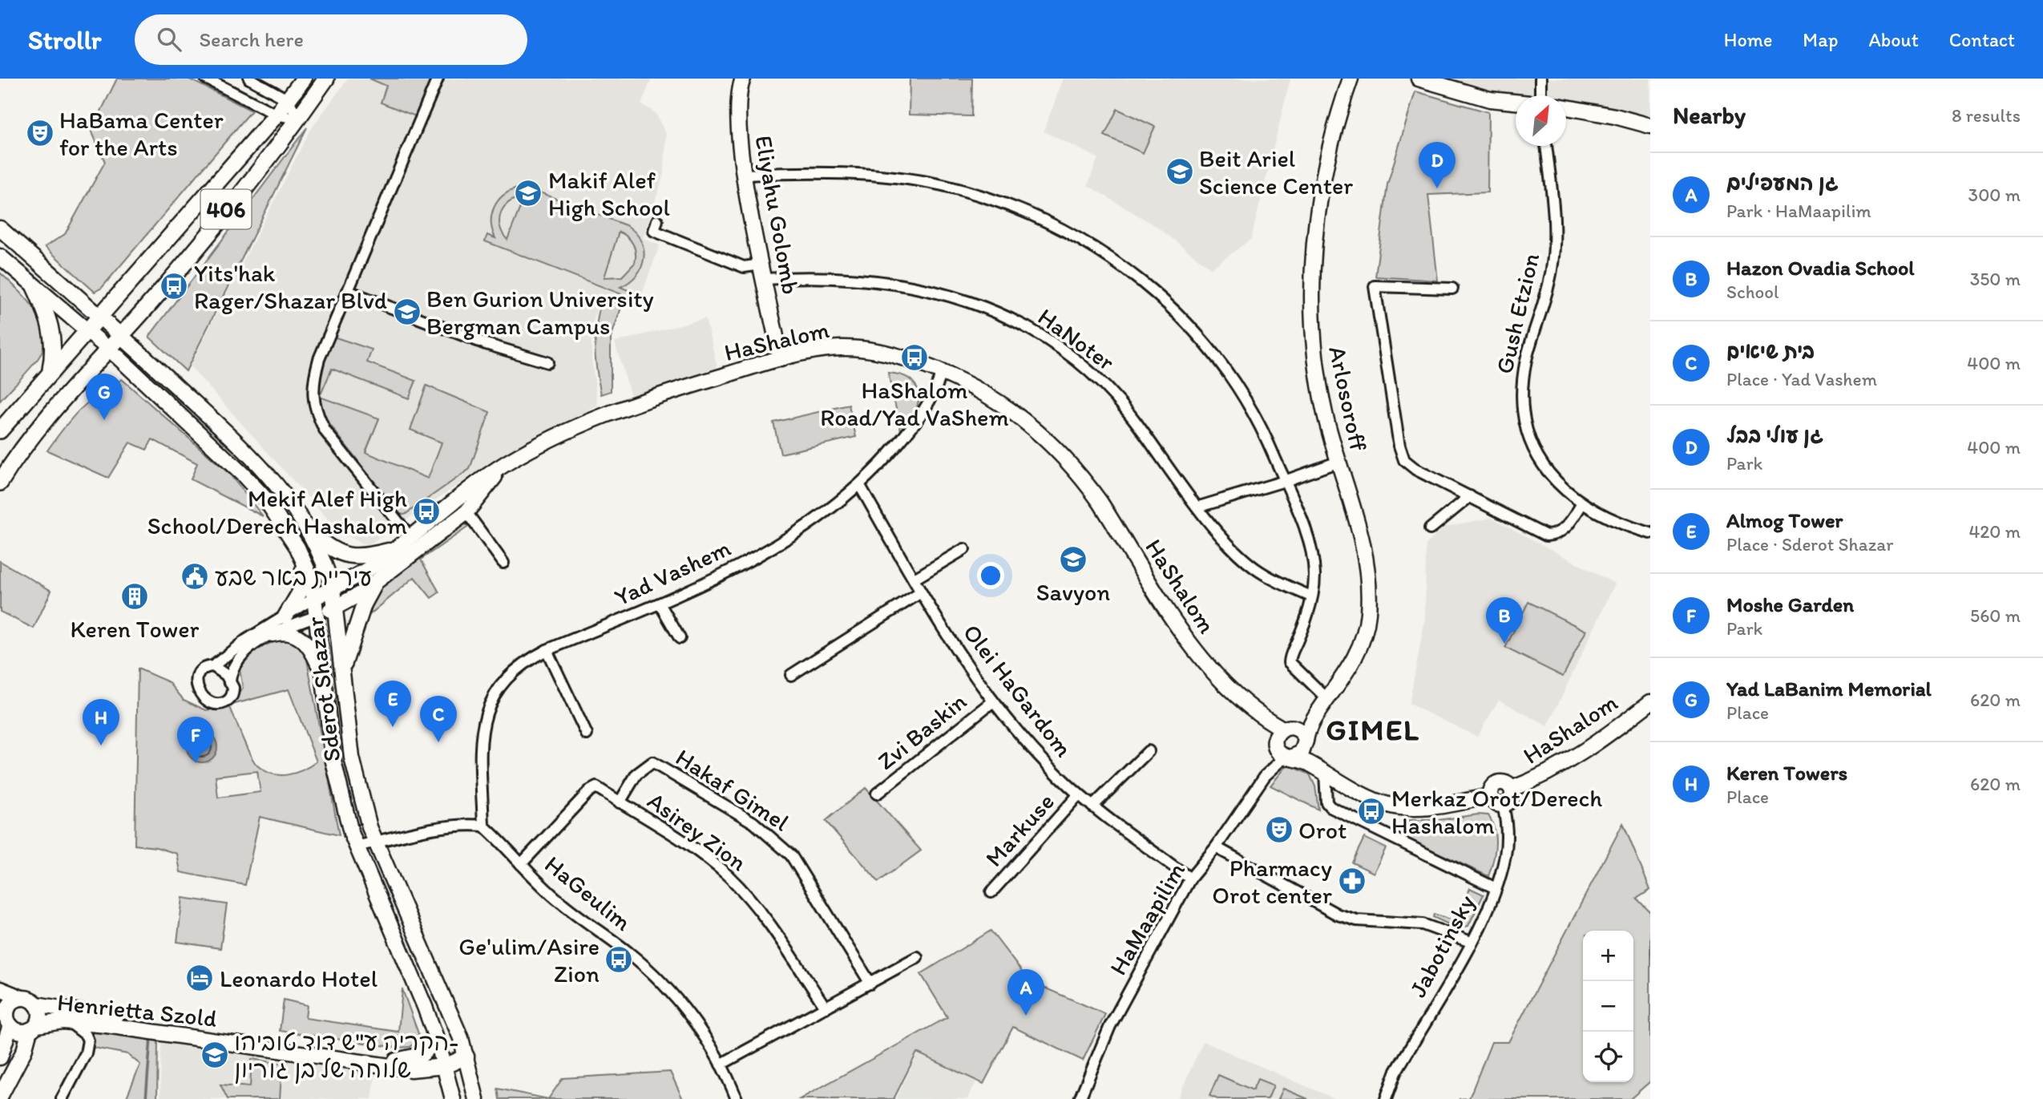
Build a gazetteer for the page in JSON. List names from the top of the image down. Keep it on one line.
{"streets":{"main road":["406"],"street":["Eliyahu Golomb","Gush Etzion","HaNoter","HaShalom","Arlosoroff","Yad Vashem","Sderot Shazar","Olei HaGardom","Zvi Baskin","Hakaf Gimel","Markuse","Asirey Zion","HaGeulim","HaMaapilim","Jabotinsky","Henrietta Szold"]},"crossings":[["406","Sderot Shazar"],["Eliyahu Golomb","HaNoter"],["Eliyahu Golomb","HaShalom"],["HaShalom","Arlosoroff"],["HaShalom","Yad Vashem"],["HaShalom","Sderot Shazar"],["HaShalom","HaMaapilim"],["HaShalom","Jabotinsky"],["Arlosoroff","HaMaapilim"],["Yad Vashem","Olei HaGardom"],["Yad Vashem","HaGeulim"],["Sderot Shazar","Henrietta Szold"],["Olei HaGardom","Zvi Baskin"],["Olei HaGardom","Markuse"],["Olei HaGardom","HaMaapilim"],["Hakaf Gimel","Asirey Zion"],["Asirey Zion","HaGeulim"]],"districts":["GIMEL"],"places":{"theatre":["HaBama Center for the Arts","Orot"],"school or university":["Beit Ariel Science Center","Makif Alef High School","Ben Gurion University Bergman Campus","Savyon","הקריה ע\"ש דוד טוביהו- שלוחה של בן גוריון"],"bus stop":["Yits'hak Rager/Shazar Blvd","HaShalom Road/Yad VaShem","Mekif Alef High School/Derech Hashalom","Merkaz Orot/Derech Hashalom","Ge'ulim/Asire Zion"],"public building":["עיריית באר שבע"],"building":["Keren Tower"],"pharmacy":["Pharmacy Orot center"],"hotel":["Leonardo Hotel"]},"north":"top right","page":{"header":"Strollr","search":"Search here","nav":["Home","Map","About","Contact"],"heading":["Nearby","8 results"],"pins":["D","G","B","E","C","H","F","A"],"list":[{"mark":"A","name":"גן המעפילים","note":"Park · HaMaapilim","value":"300 m"},{"mark":"B","name":"Hazon Ovadia School","note":"School","value":"350 m"},{"mark":"C","name":"בית שיאים","note":"Place · Yad Vashem","value":"400 m"},{"mark":"D","name":"גן עולי בבל","note":"Park","value":"400 m"},{"mark":"E","name":"Almog Tower","note":"Place · Sderot Shazar","value":"420 m"},{"mark":"F","name":"Moshe Garden","note":"Park","value":"560 m"},{"mark":"G","name":"Yad LaBanim Memorial","note":"Place","value":"620 m"},{"mark":"H","name":"Keren Towers","note":"Place","value":"620 m"}],"map_buttons":["+","−"]}}
